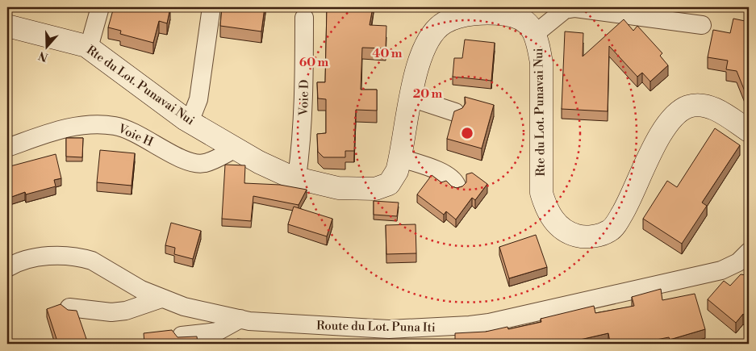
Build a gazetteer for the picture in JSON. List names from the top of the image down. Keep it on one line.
{"streets":{"main road":["Rte du Lot. Punavai Nui"],"street":["Voie D","Voie H","Route du Lot. Puna Iti"]},"crossings":[["Rte du Lot. Punavai Nui","Voie D"],["Rte du Lot. Punavai Nui","Voie H"]],"north":"bottom","rings":["40 m","60 m","20 m"]}
